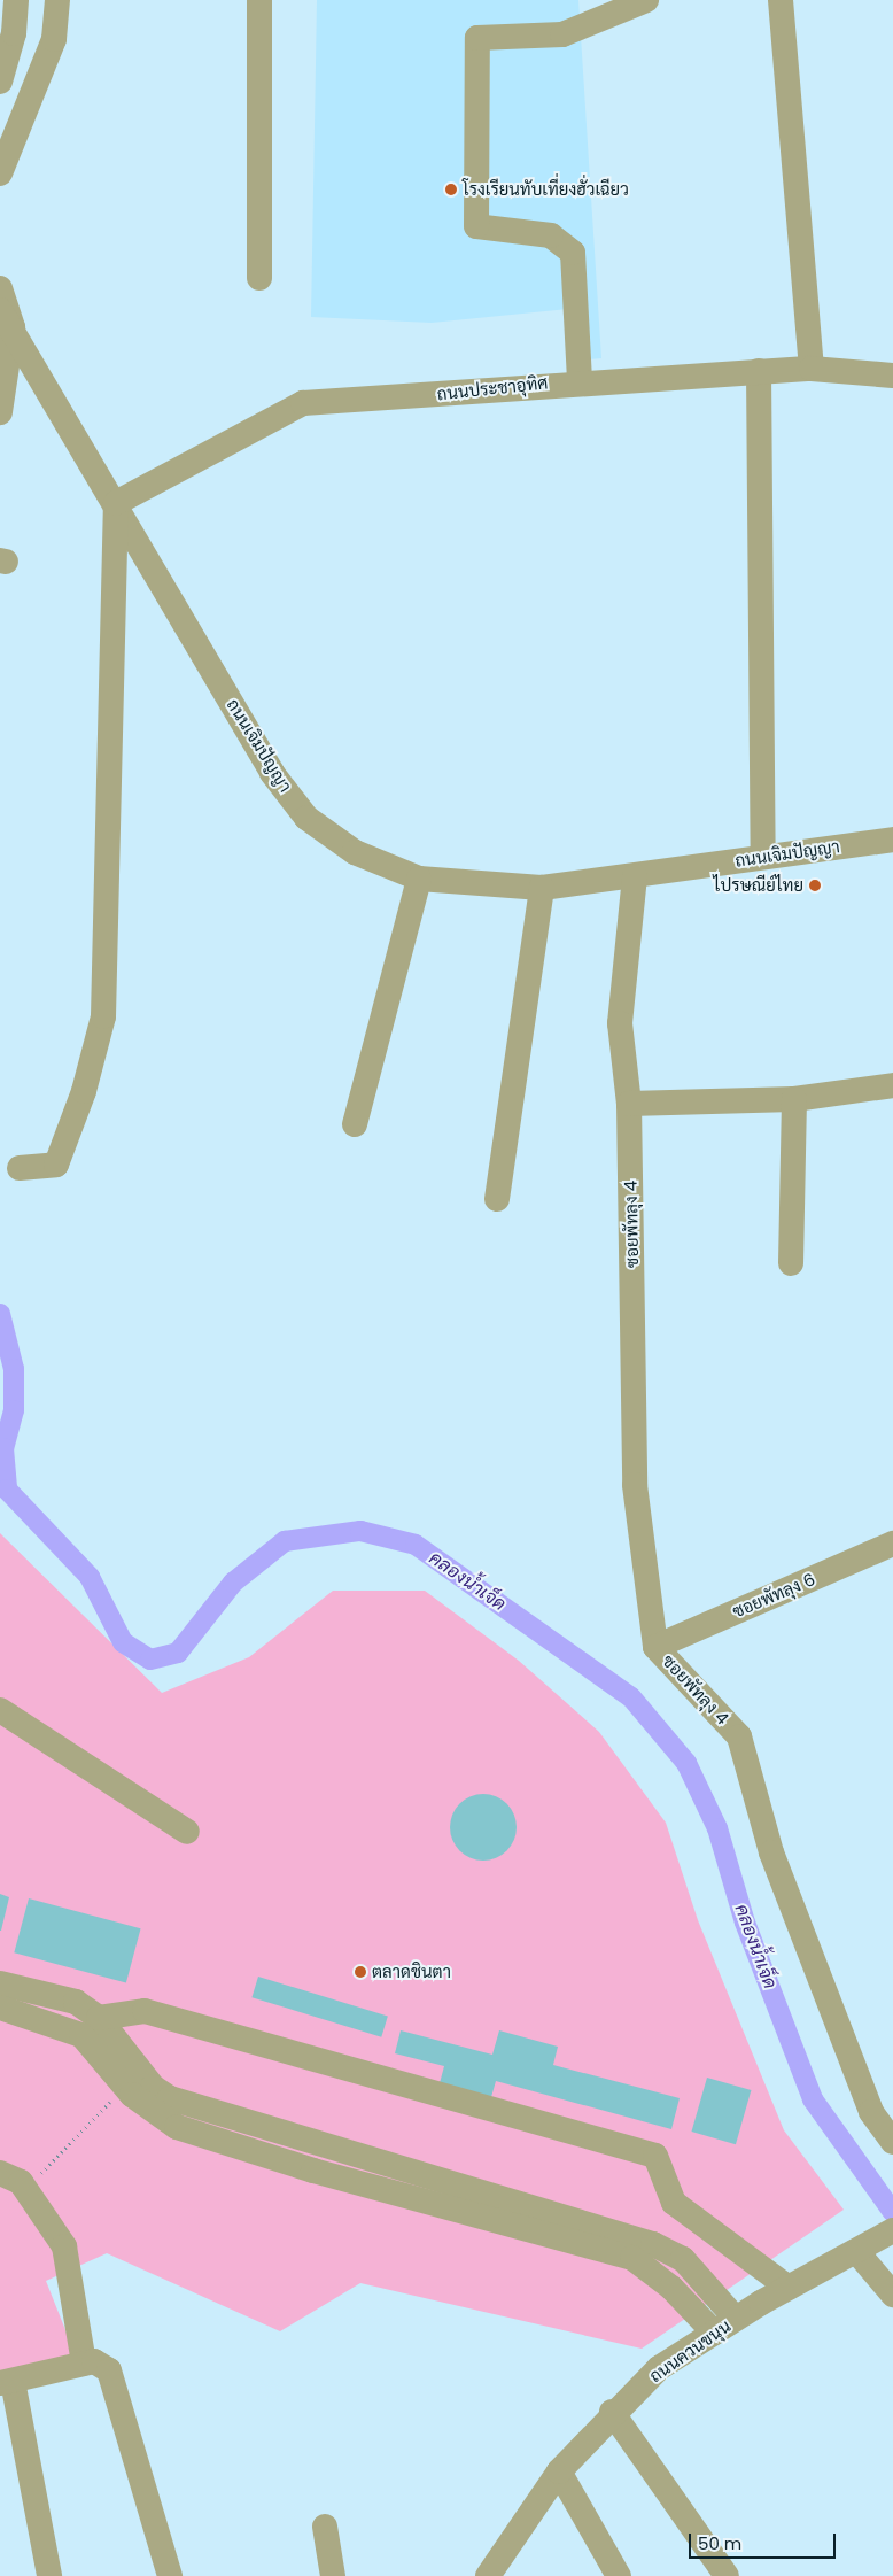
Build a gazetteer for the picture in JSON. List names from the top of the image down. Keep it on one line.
{"streets":{"street":["ถนนประชาอุทิศ","ถนนเจิมปัญญา","ซอยพัทลุง 4","ซอยพัทลุง 6","ถนนควนขนุน"]},"crossings":[["ถนนประชาอุทิศ","ถนนเจิมปัญญา"],["ถนนเจิมปัญญา","ซอยพัทลุง 4"],["ซอยพัทลุง 4","ซอยพัทลุง 6"]],"water":["คลองน้ำเจ็ด"],"places":["โรงเรียนทับเที่ยงฮั่วเฉียว","ไปรษณีย์ไทย","ตลาดชินตา"],"scale_bar":"50 m"}
